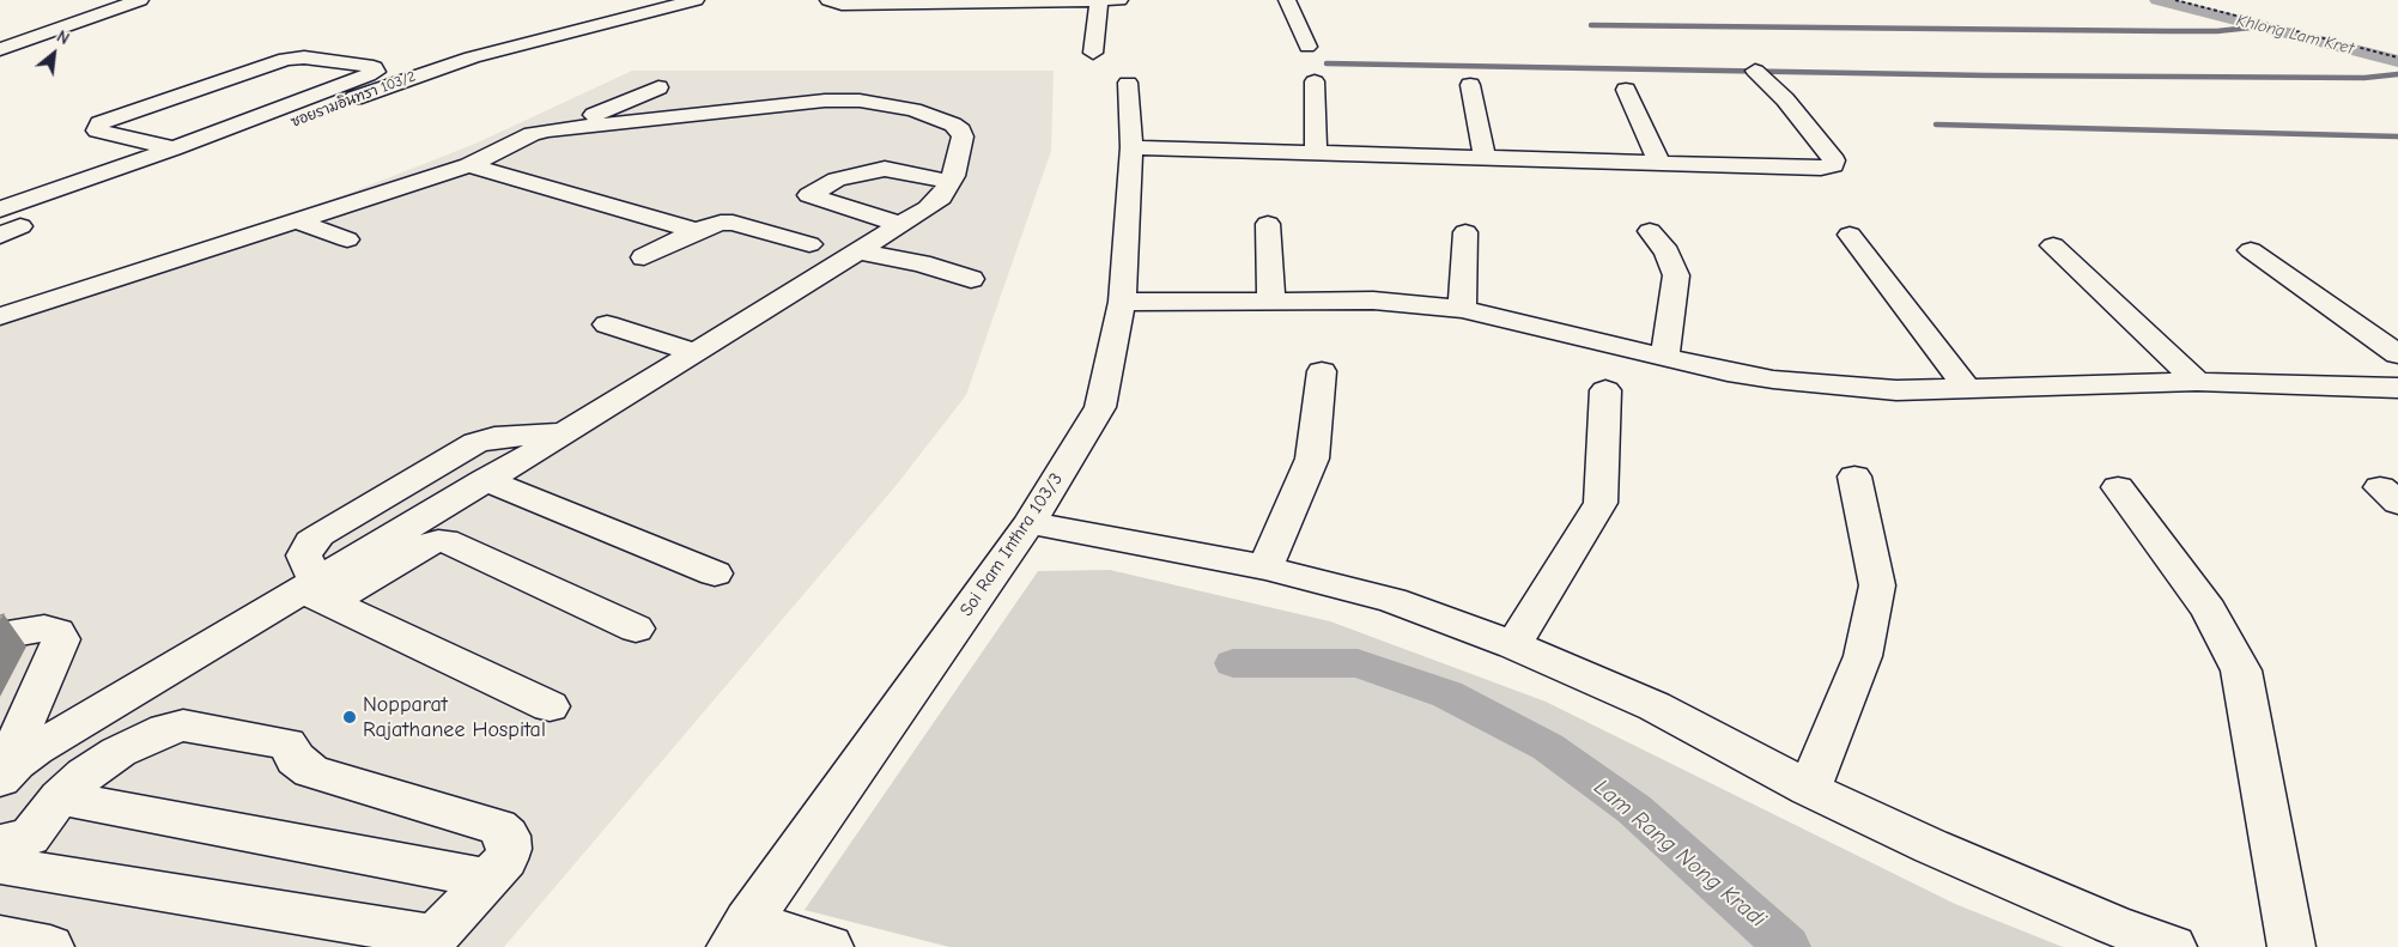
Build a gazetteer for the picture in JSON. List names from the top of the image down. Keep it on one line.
{"streets":{"street":["ซอยรามอินทรา 103/2","Soi Ram Inthra 103/3"]},"water":["Khlong Lam Kret","Lam Rang Nong Kradi"],"places":["Nopparat Rajathanee Hospital"],"north":"top right"}
